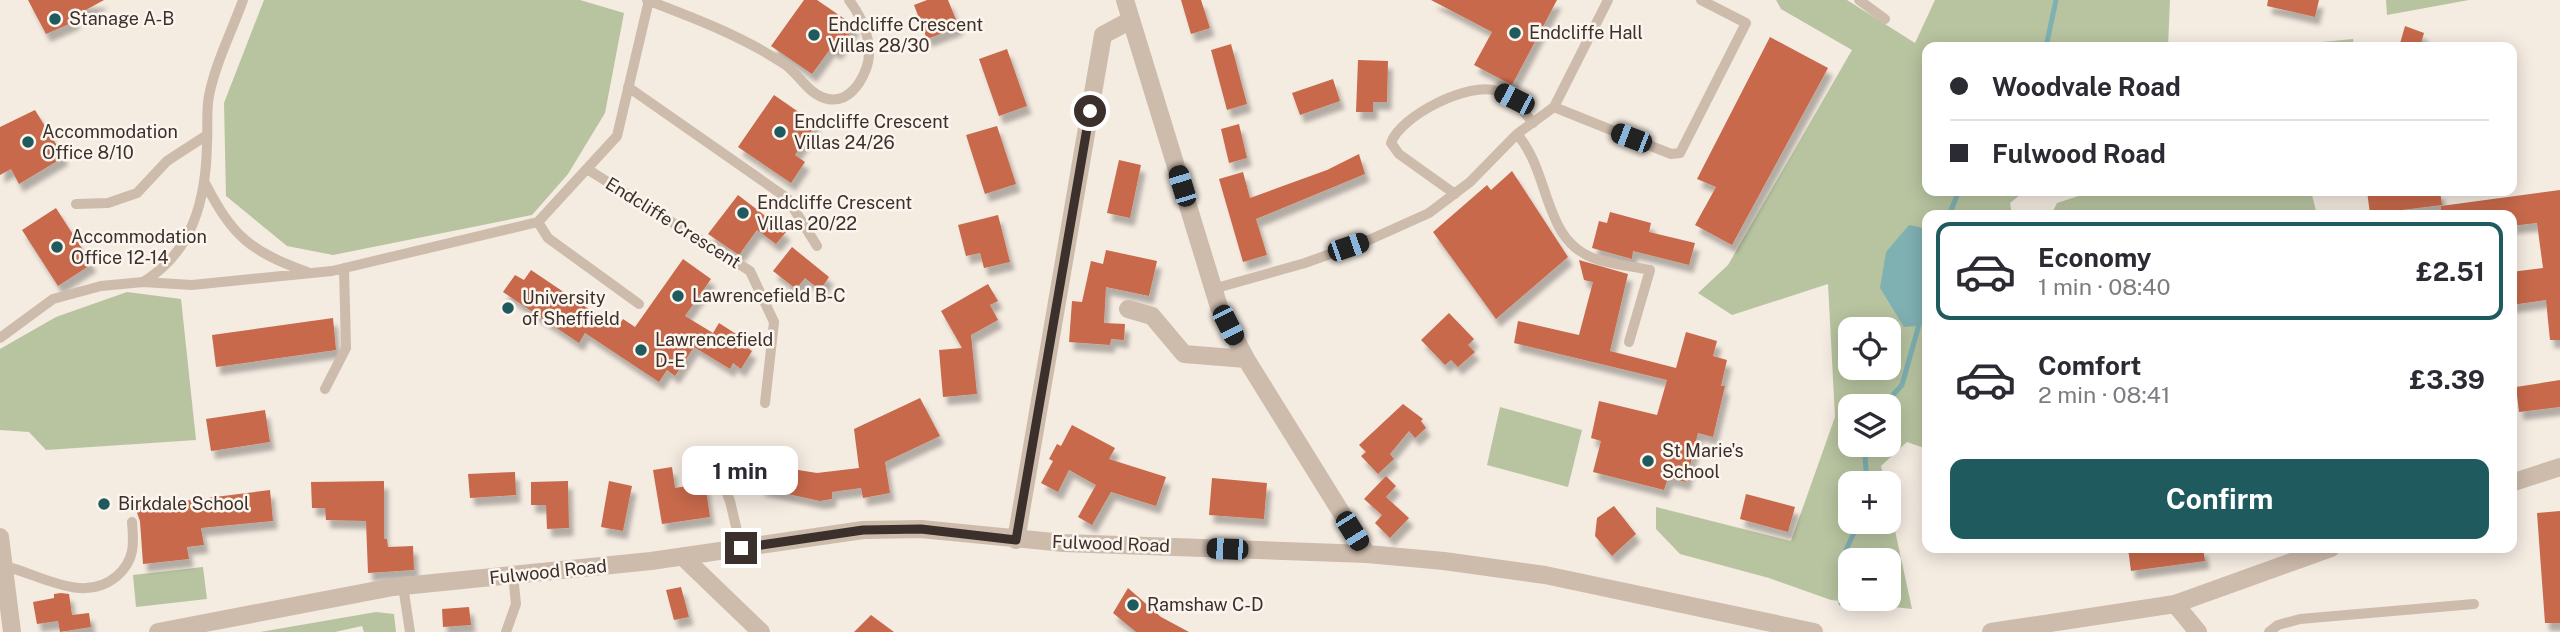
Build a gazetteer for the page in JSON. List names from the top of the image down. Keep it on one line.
{"streets":{"street":["Fulwood Road"],"lane":["Endcliffe Crescent"]},"places":["Stanage A-B","Endcliffe Hall","Endcliffe Crescent Villas 28/30","Endcliffe Crescent Villas 24/26","Accommodation Office 8/10","Endcliffe Crescent Villas 20/22","Accommodation Office 12-14","Lawrencefield B-C","University of Sheffield","Lawrencefield D-E","St Marie's School","Birkdale School","Ramshaw C-D"],"page":{"banner":["Woodvale Road","Fulwood Road"],"list":[{"name":"Economy","note":"1 min · 08:40","value":"£2.51"},{"name":"Comfort","note":"2 min · 08:41","value":"£3.39"}],"map_buttons":["+","−"],"buttons":"Confirm","bubble":"1 min"}}
